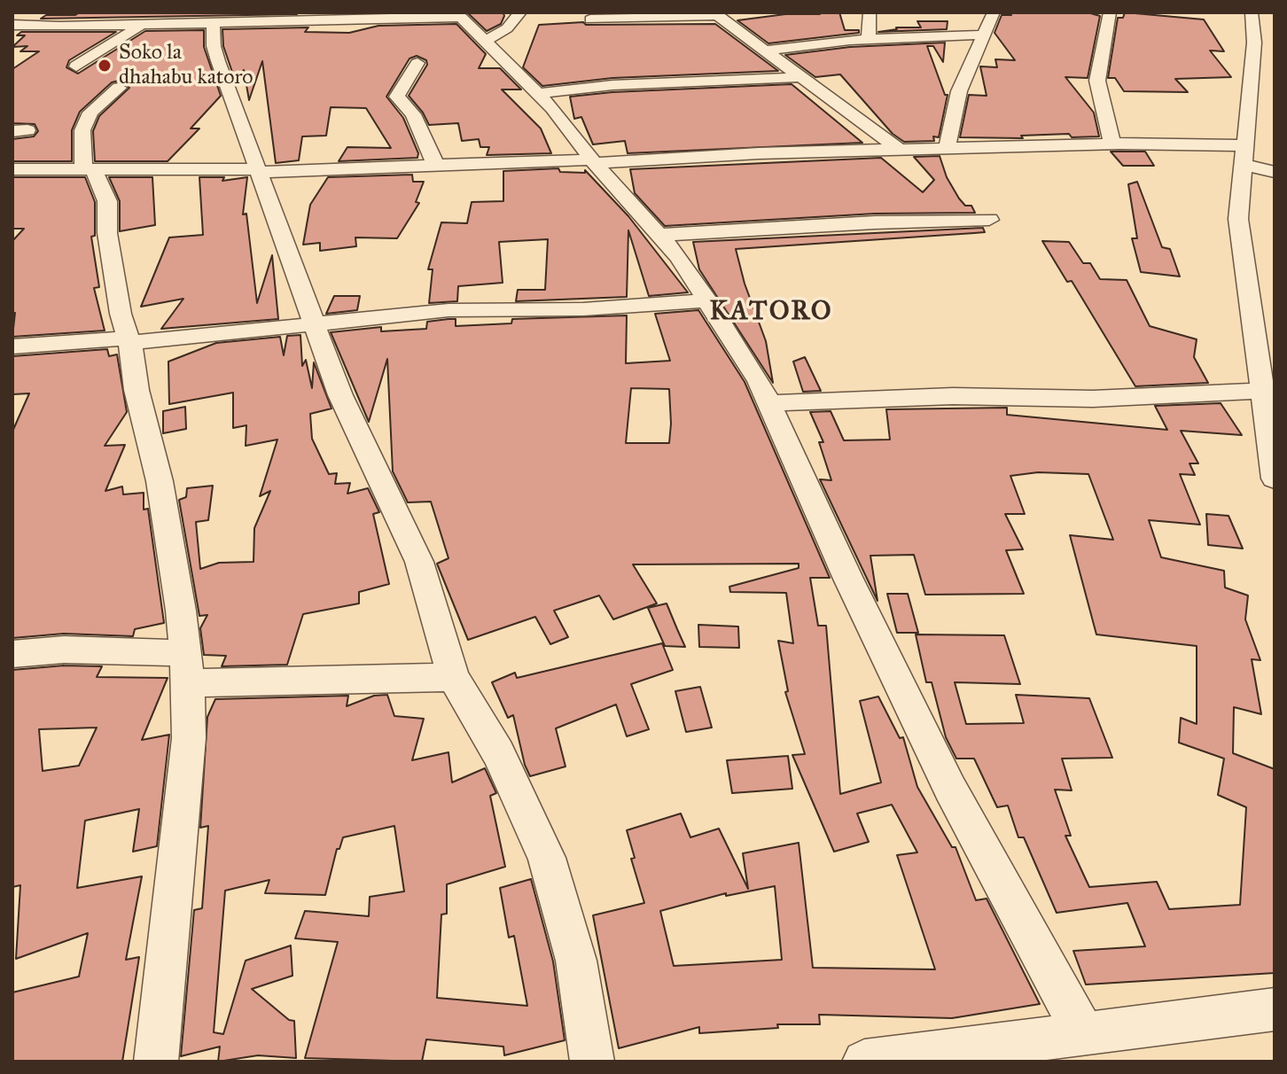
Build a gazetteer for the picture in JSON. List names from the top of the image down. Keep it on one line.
{"districts":["KATORO"],"places":["Soko la dhahabu katoro"]}
